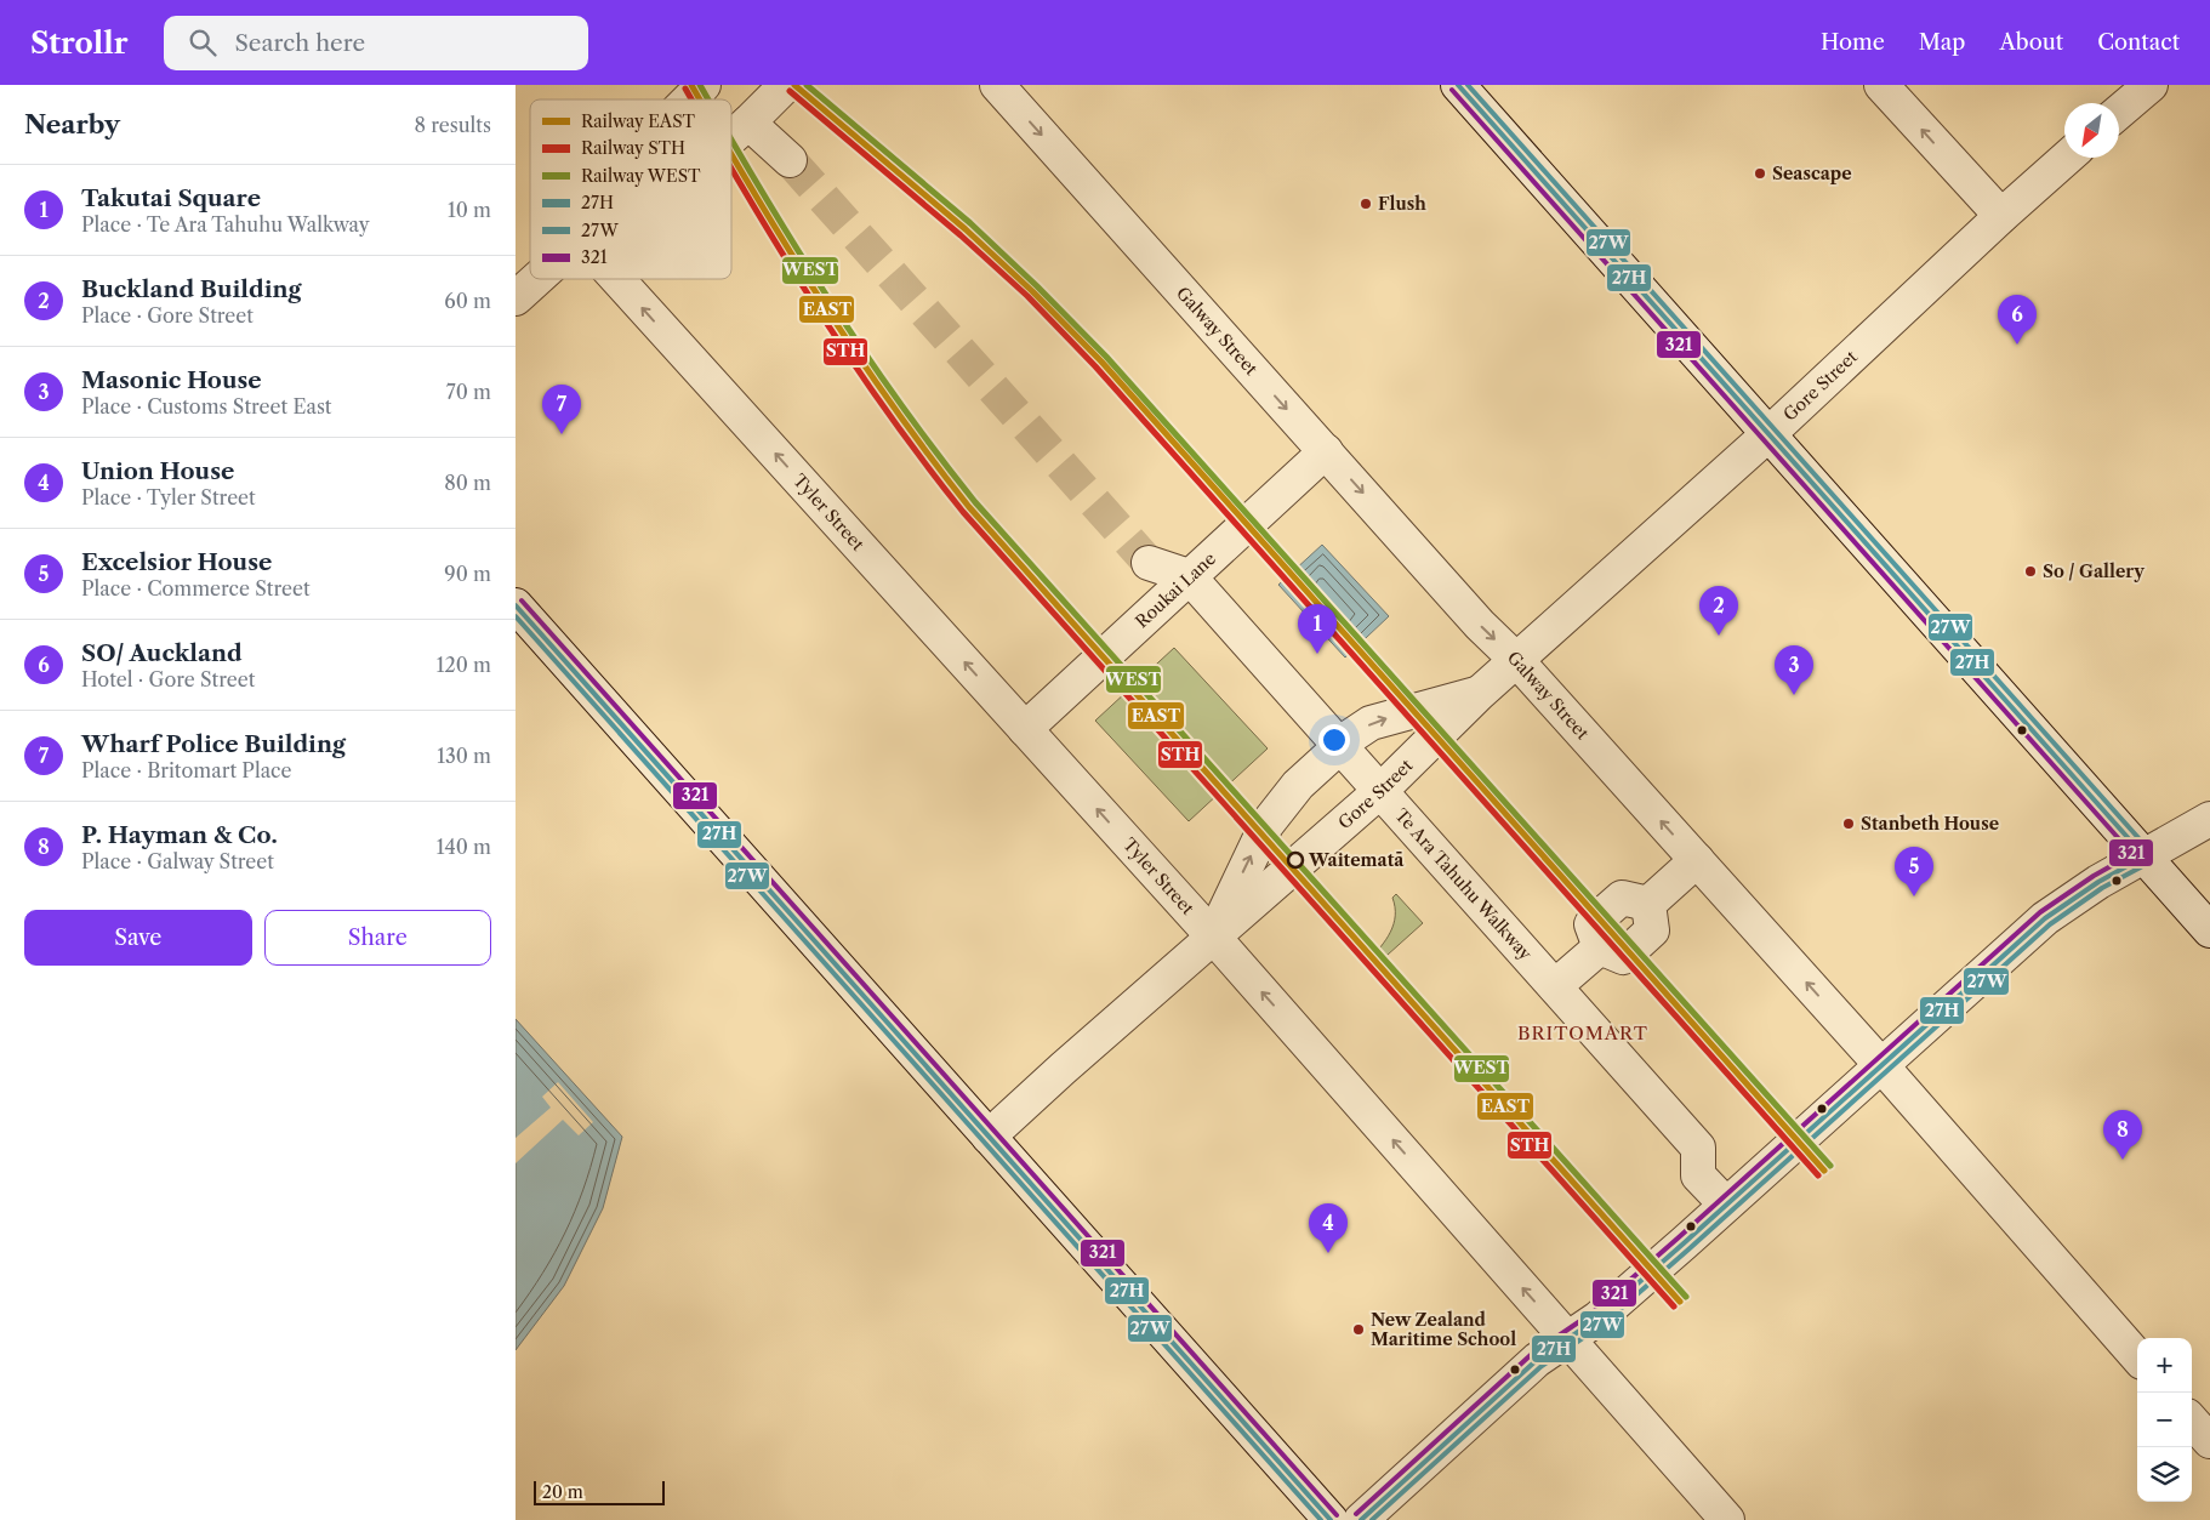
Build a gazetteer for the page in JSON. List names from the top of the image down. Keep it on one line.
{"streets":{"street":["Galway Street","Gore Street","Tyler Street","Roukai Lane","Te Ara Tahuhu Walkway"]},"crossings":[["Galway Street","Gore Street"],["Galway Street","Roukai Lane"],["Gore Street","Tyler Street"],["Gore Street","Te Ara Tahuhu Walkway"],["Tyler Street","Roukai Lane"],["Roukai Lane","Te Ara Tahuhu Walkway"]],"districts":["BRITOMART"],"places":["Seascape","Flush","So / Gallery","Stanbeth House","Waitematā","New Zealand Maritime School"],"lines":["rail line EAST","rail line WEST","transit line 27H","transit line 27W","rail line STH","transit line 321"],"legend":["Railway EAST","Railway STH","Railway WEST","27H","27W","321"],"scale_bar":"20 m","north":"bottom left","page":{"header":"Strollr","search":"Search here","nav":["Home","Map","About","Contact"],"heading":["Nearby","8 results"],"list":[{"mark":"1","name":"Takutai Square","note":"Place · Te Ara Tahuhu Walkway","value":"10 m"},{"mark":"2","name":"Buckland Building","note":"Place · Gore Street","value":"60 m"},{"mark":"3","name":"Masonic House","note":"Place · Customs Street East","value":"70 m"},{"mark":"4","name":"Union House","note":"Place · Tyler Street","value":"80 m"},{"mark":"5","name":"Excelsior House","note":"Place · Commerce Street","value":"90 m"},{"mark":"6","name":"SO/ Auckland","note":"Hotel · Gore Street","value":"120 m"},{"mark":"7","name":"Wharf Police Building","note":"Place · Britomart Place","value":"130 m"},{"mark":"8","name":"P. Hayman & Co.","note":"Place · Galway Street","value":"140 m"}],"pins":["6","7","2","1","3","5","8","4"],"buttons":["Save","Share"],"map_buttons":["+","−"],"scale":"20 m"}}
